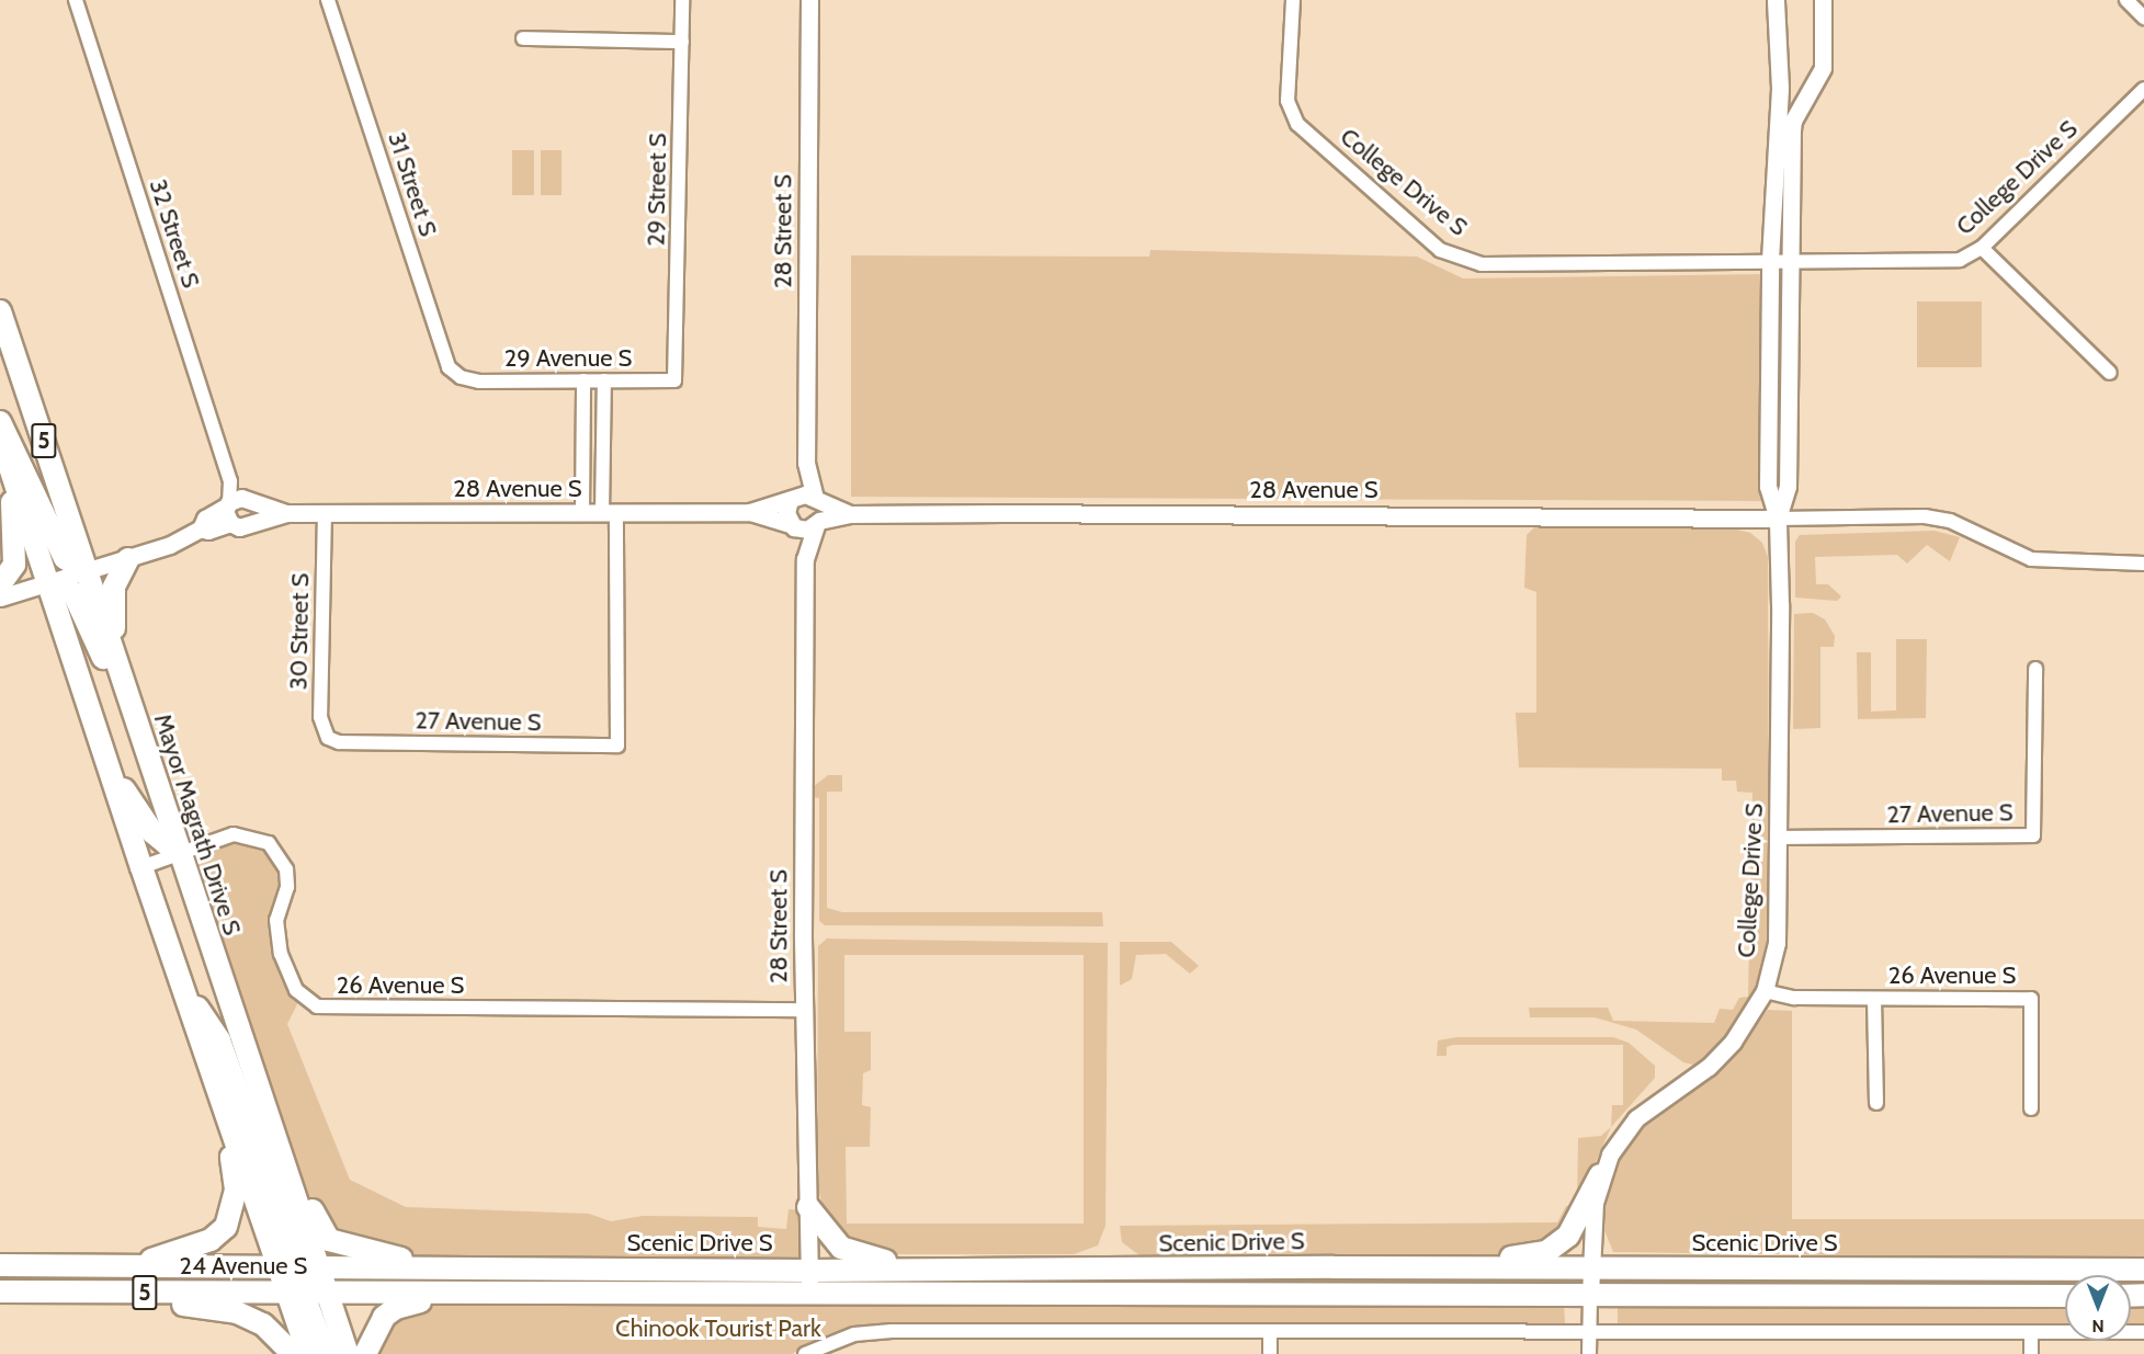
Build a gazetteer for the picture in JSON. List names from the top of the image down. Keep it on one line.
{"streets":{"main road":["5","Mayor Magrath Drive S","Scenic Drive S","24 Avenue S"],"street":["College Drive S","31 Street S","29 Street S","28 Street S","32 Street S","29 Avenue S","28 Avenue S","30 Street S","27 Avenue S","26 Avenue S"]},"crossings":[["College Drive S","28 Avenue S"],["College Drive S","27 Avenue S"],["College Drive S","26 Avenue S"],["College Drive S","Scenic Drive S"],["31 Street S","29 Avenue S"],["29 Street S","29 Avenue S"],["28 Street S","26 Avenue S"],["28 Street S","Scenic Drive S"],["32 Street S","28 Avenue S"],["5","28 Avenue S"],["5","26 Avenue S"],["5","24 Avenue S"],["28 Avenue S","30 Street S"],["28 Avenue S","27 Avenue S"],["28 Avenue S","Mayor Magrath Drive S"],["30 Street S","27 Avenue S"],["Mayor Magrath Drive S","26 Avenue S"],["Mayor Magrath Drive S","Scenic Drive S"],["Mayor Magrath Drive S","24 Avenue S"],["Scenic Drive S","24 Avenue S"]],"parks":["Chinook Tourist Park"],"north":"bottom"}
